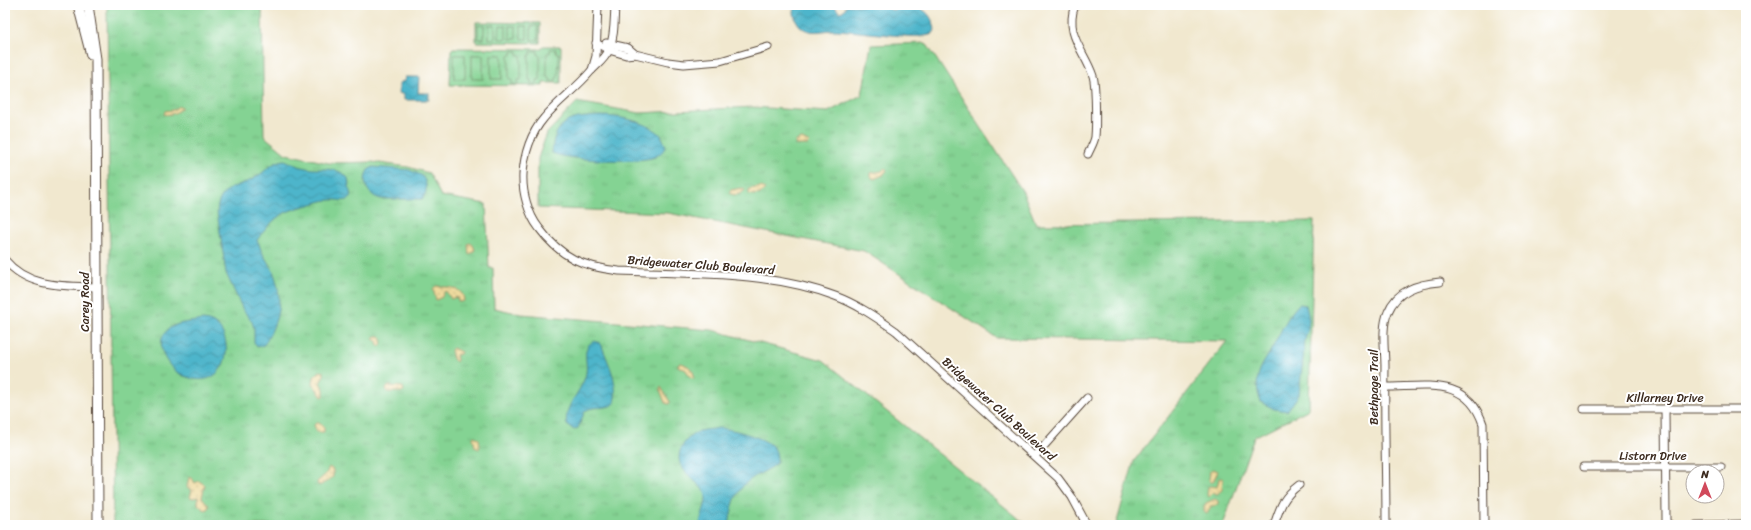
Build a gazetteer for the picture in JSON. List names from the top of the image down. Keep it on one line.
{"streets":{"street":["Bridgewater Club Boulevard","Carey Road","Bethpage Trail","Killarney Drive","Listorn Drive"]},"north":"top"}
